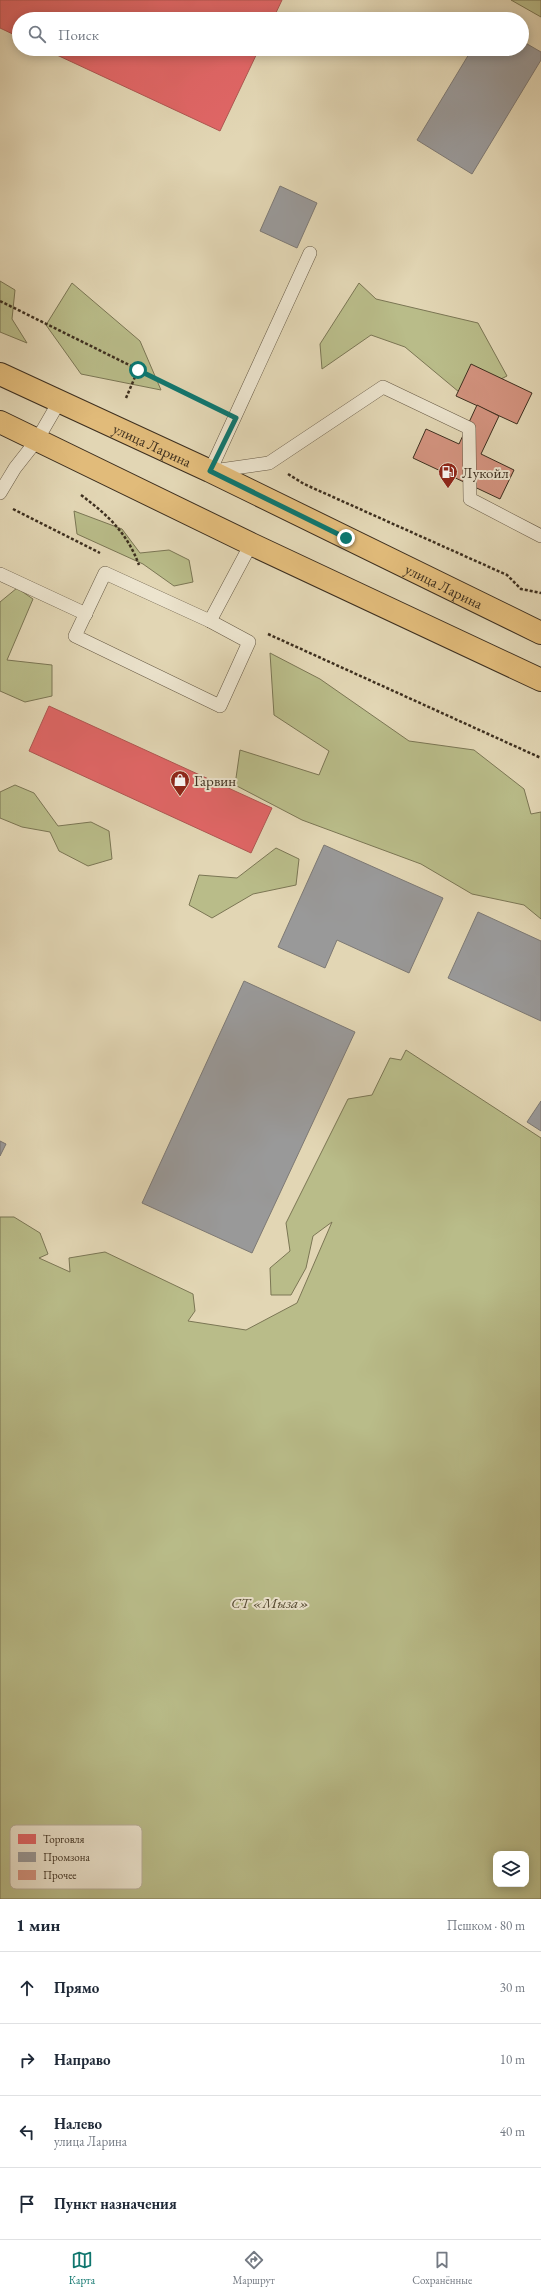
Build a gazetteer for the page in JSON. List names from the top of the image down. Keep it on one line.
{"streets":{"main road":["улица Ларина"]},"parks":["СТ «Мыза»"],"places":{"fuel station":["Лукойл"],"shop":["Гарвин"]},"legend":["Торговля","Промзона","Прочее"],"page":{"search":"Поиск","heading":["1 мин","Пешком · 80 m"],"list":[["Прямо","30 m"],["Направо","10 m"],["Налево","улица Ларина","40 m"],"Пункт назначения"],"nav":["Карта","Маршрут","Сохранённые"]}}
